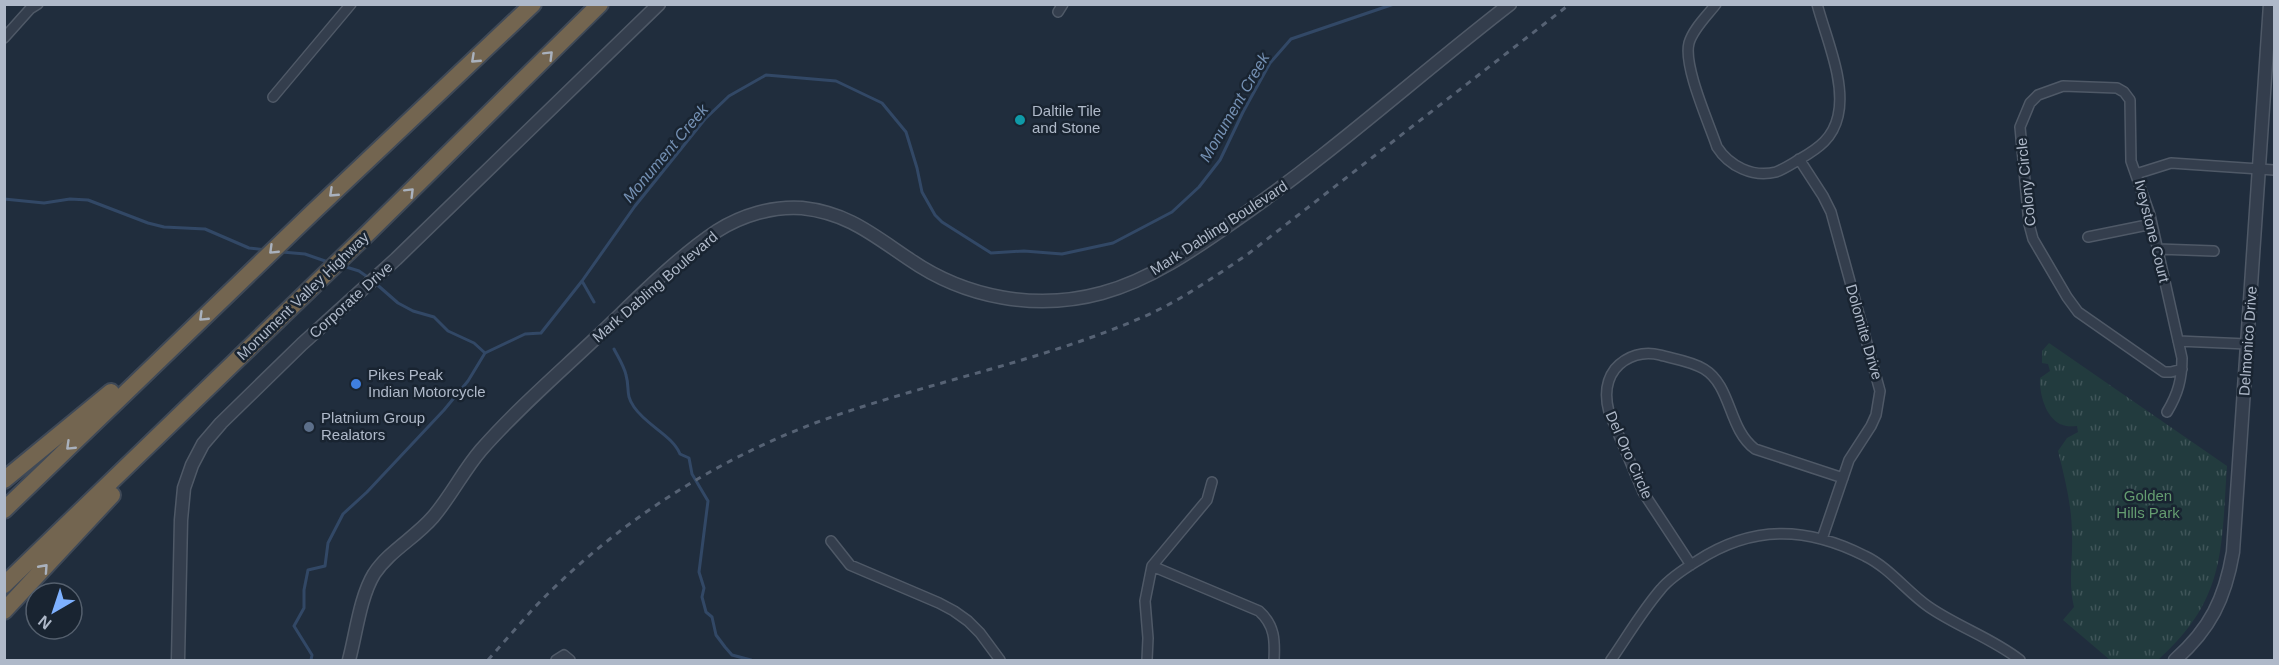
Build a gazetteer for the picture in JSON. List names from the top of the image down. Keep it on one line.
{"streets":{"highway":["Monument Valley Highway"],"street":["Colony Circle","Mark Dabling Boulevard","Iveystone Court","Corporate Drive","Dolomite Drive","Delmonico Drive","Del Oro Circle"]},"crossings":[["Colony Circle","Iveystone Court"],["Iveystone Court","Delmonico Drive"],["Dolomite Drive","Del Oro Circle"]],"water":["Monument Creek"],"parks":["Golden Hills Park"],"places":["Daltile Tile and Stone","Pikes Peak Indian Motorcycle","Platnium Group Realators"],"north":"bottom left"}
